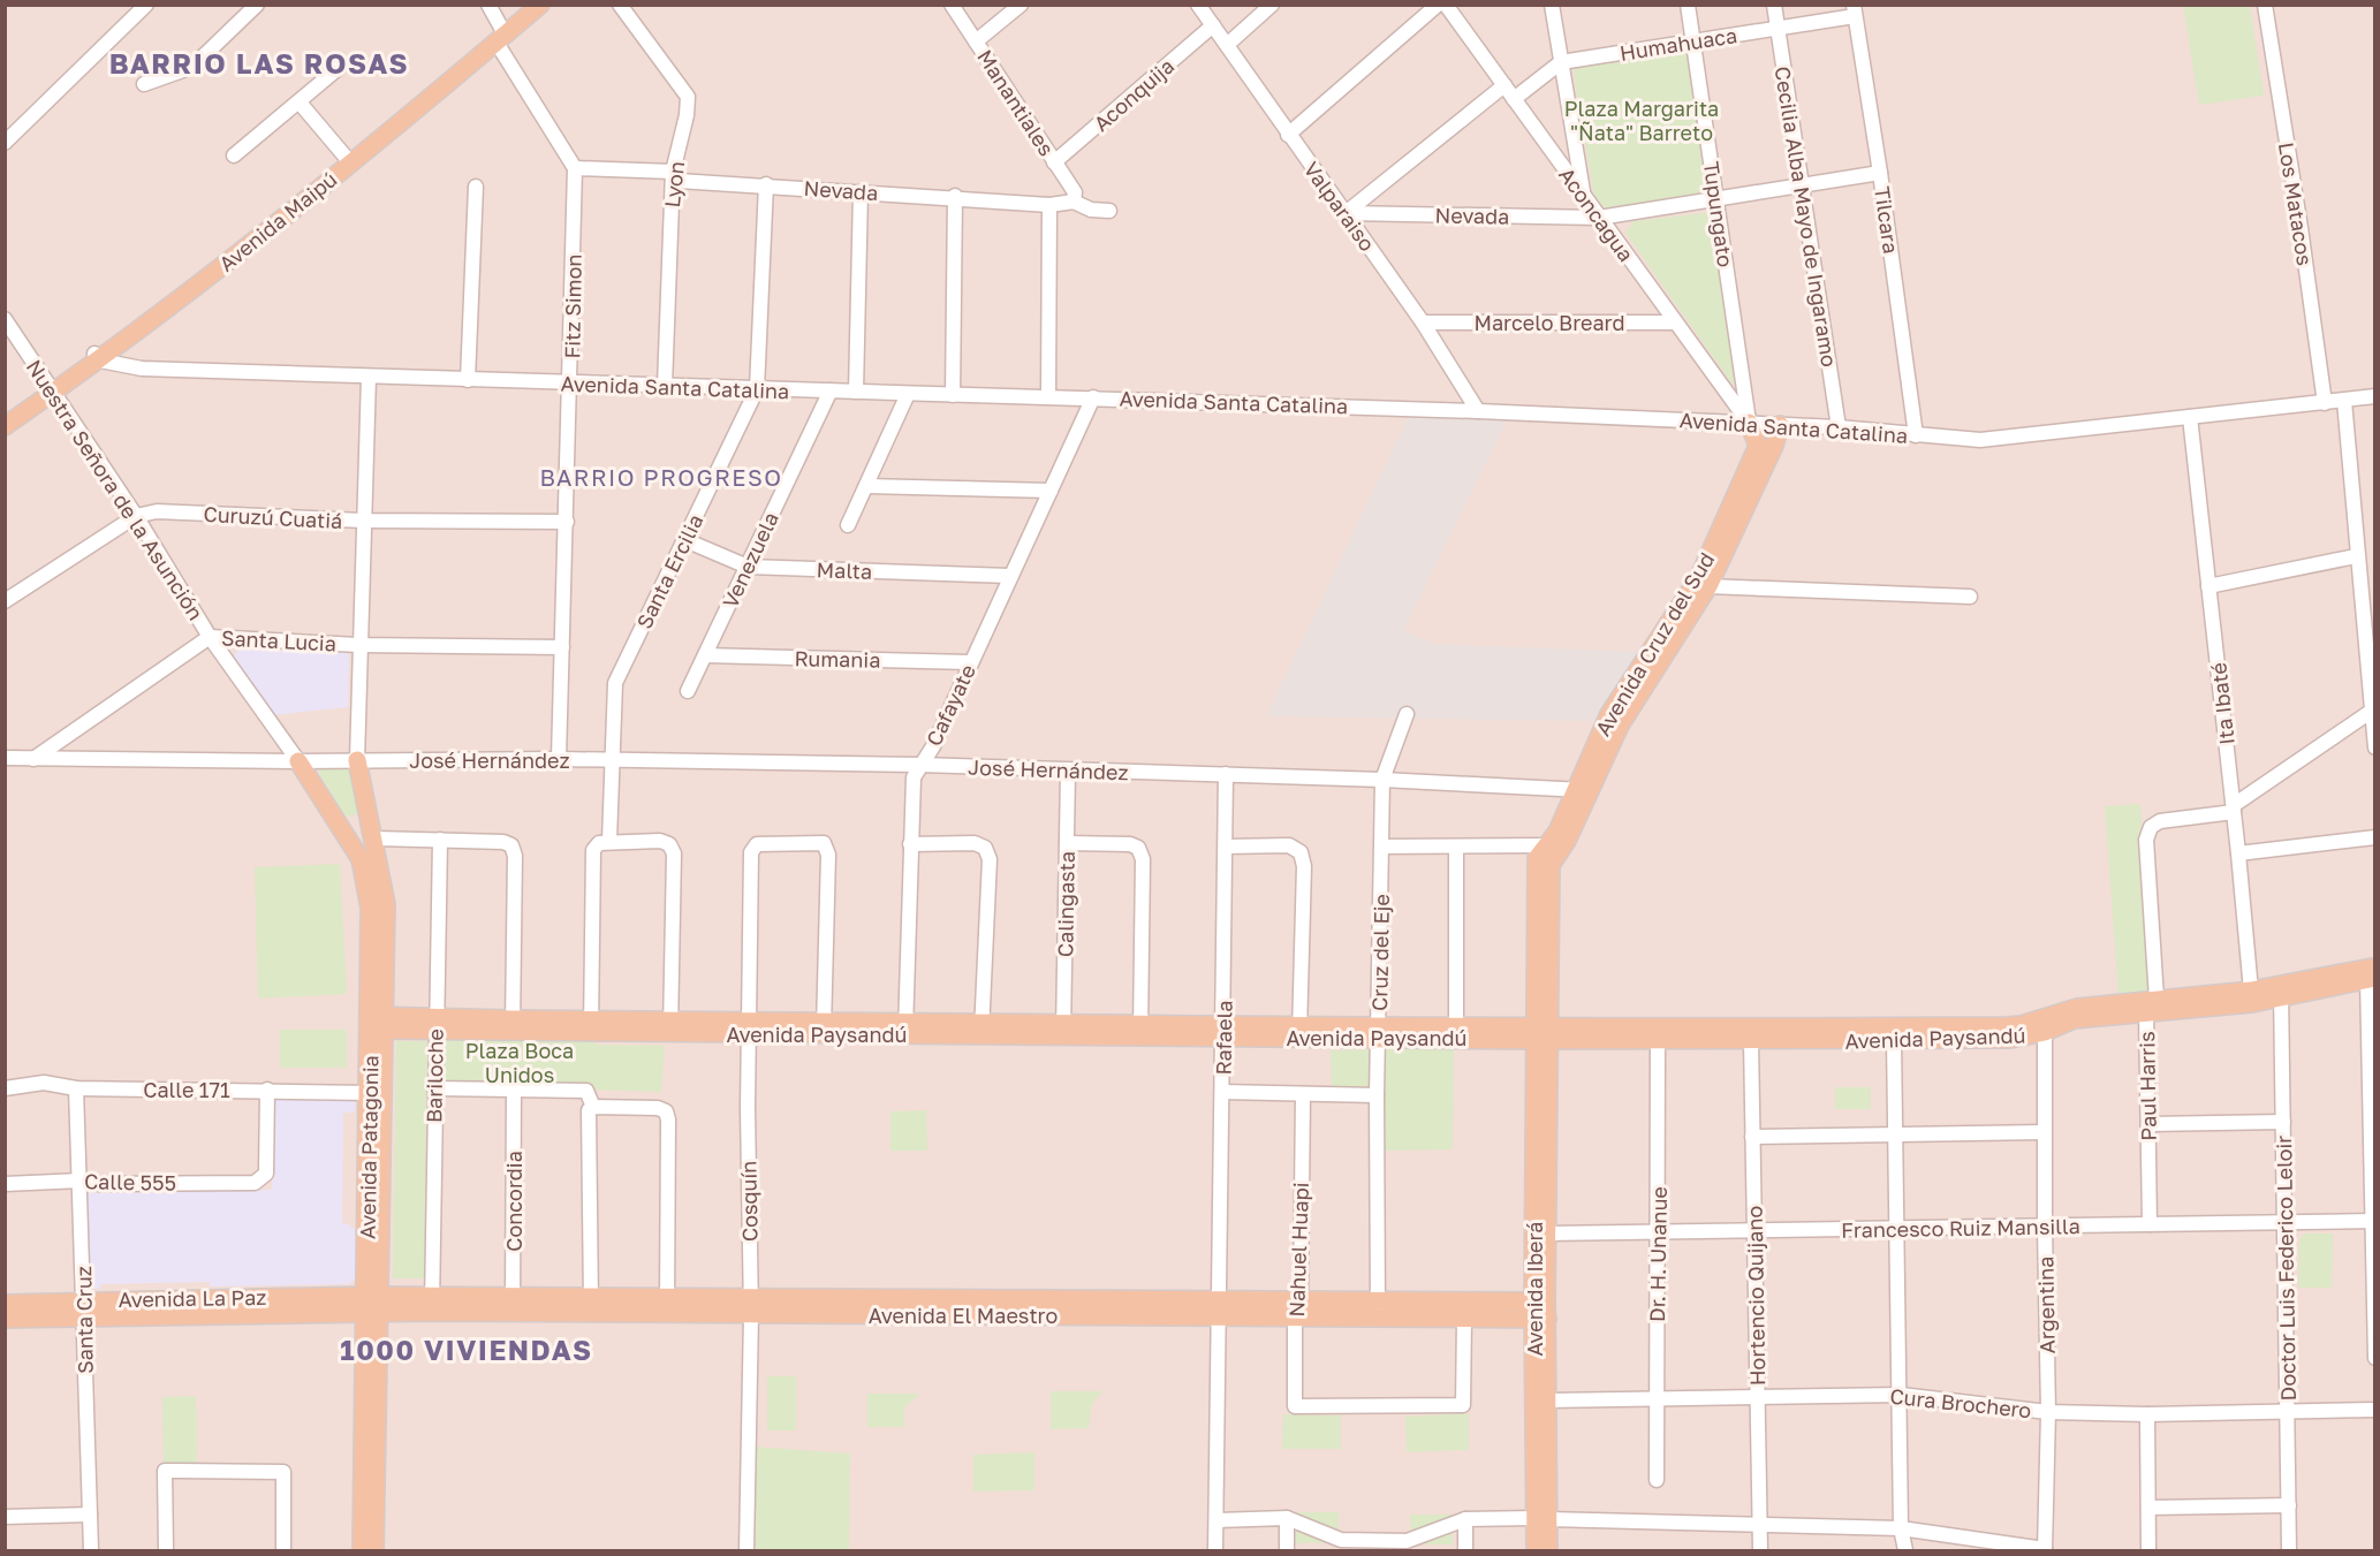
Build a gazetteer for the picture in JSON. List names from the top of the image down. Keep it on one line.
{"streets":{"main road":["Avenida Maipú","Avenida Cruz del Sud","Avenida Paysandú","Avenida Patagonia","Avenida Iberá","Avenida La Paz","Avenida El Maestro"],"street":["Humahuaca","Aconquija","Manantiales","Lyon","Nevada","Los Matacos","Valparaiso","Aconcagua","Tupungato","Cecilia Alba Mayo de Ingaramo","Tilcara","Fitz Simon","Marcelo Breard","Avenida Santa Catalina","Nuestra Señora de la Asunción","Curuzú Cuatiá","Venezuela","Malta","Santa Ercilia","Santa Lucia","Rumania","Ita Ibaté","Cafayate","José Hernández","Calingasta","Cruz del Eje","Rafaela","Bariloche","Paul Harris","Calle 171","Calle 555","Concordia","Cosquín","Francesco Ruiz Mansilla","Nahuel Huapi","Dr. H. Unanue","Doctor Luis Federico Leloir","Hortencio Quijano","Argentina","Santa Cruz","Cura Brochero"]},"crossings":[["Humahuaca","Aconcagua"],["Humahuaca","Tupungato"],["Humahuaca","Cecilia Alba Mayo de Ingaramo"],["Humahuaca","Tilcara"],["Aconquija","Manantiales"],["Aconquija","Valparaiso"],["Manantiales","Nevada"],["Lyon","Nevada"],["Lyon","Avenida Santa Catalina"],["Nevada","Valparaiso"],["Nevada","Aconcagua"],["Nevada","Tupungato"],["Nevada","Cecilia Alba Mayo de Ingaramo"],["Nevada","Tilcara"],["Nevada","Fitz Simon"],["Nevada","Santa Ercilia"],["Los Matacos","Avenida Santa Catalina"],["Valparaiso","Marcelo Breard"],["Valparaiso","Avenida Santa Catalina"],["Aconcagua","Tupungato"],["Aconcagua","Marcelo Breard"],["Aconcagua","Avenida Santa Catalina"],["Aconcagua","Avenida Cruz del Sud"],["Tupungato","Avenida Santa Catalina"],["Tupungato","Avenida Cruz del Sud"],["Cecilia Alba Mayo de Ingaramo","Avenida Santa Catalina"],["Tilcara","Avenida Santa Catalina"],["Avenida Maipú","Avenida Santa Catalina"],["Avenida Maipú","Nuestra Señora de la Asunción"],["Fitz Simon","Avenida Santa Catalina"],["Fitz Simon","Curuzú Cuatiá"],["Fitz Simon","Santa Lucia"],["Fitz Simon","José Hernández"],["Avenida Santa Catalina","Venezuela"],["Avenida Santa Catalina","Santa Ercilia"],["Avenida Santa Catalina","Avenida Cruz del Sud"],["Avenida Santa Catalina","Ita Ibaté"],["Avenida Santa Catalina","Cafayate"],["Nuestra Señora de la Asunción","Curuzú Cuatiá"],["Nuestra Señora de la Asunción","Santa Lucia"],["Nuestra Señora de la Asunción","José Hernández"],["Nuestra Señora de la Asunción","Avenida Patagonia"],["Venezuela","Malta"],["Venezuela","Rumania"],["Malta","Santa Ercilia"],["Malta","Cafayate"],["Santa Ercilia","José Hernández"],["Santa Ercilia","Avenida Paysandú"],["Avenida Cruz del Sud","José Hernández"],["Avenida Cruz del Sud","Avenida Paysandú"],["Avenida Cruz del Sud","Avenida Iberá"],["Rumania","Cafayate"],["Ita Ibaté","Avenida Paysandú"],["Ita Ibaté","Paul Harris"],["Cafayate","José Hernández"],["Cafayate","Avenida Paysandú"],["José Hernández","Calingasta"],["José Hernández","Cruz del Eje"],["José Hernández","Rafaela"],["José Hernández","Avenida Patagonia"],["Calingasta","Avenida Paysandú"],["Cruz del Eje","Avenida Paysandú"],["Cruz del Eje","Avenida El Maestro"],["Avenida Paysandú","Rafaela"],["Avenida Paysandú","Bariloche"],["Avenida Paysandú","Paul Harris"],["Avenida Paysandú","Avenida Patagonia"],["Avenida Paysandú","Cosquín"],["Avenida Paysandú","Dr. H. Unanue"],["Avenida Paysandú","Doctor Luis Federico Leloir"],["Avenida Paysandú","Avenida Iberá"],["Avenida Paysandú","Hortencio Quijano"],["Avenida Paysandú","Argentina"],["Rafaela","Avenida El Maestro"],["Bariloche","Avenida El Maestro"],["Paul Harris","Francesco Ruiz Mansilla"],["Calle 171","Avenida Patagonia"],["Calle 171","Calle 555"],["Calle 171","Santa Cruz"],["Avenida Patagonia","Avenida La Paz"],["Avenida Patagonia","Avenida El Maestro"],["Calle 555","Santa Cruz"],["Concordia","Avenida El Maestro"],["Cosquín","Avenida El Maestro"],["Francesco Ruiz Mansilla","Dr. H. Unanue"],["Francesco Ruiz Mansilla","Doctor Luis Federico Leloir"],["Francesco Ruiz Mansilla","Avenida Iberá"],["Francesco Ruiz Mansilla","Hortencio Quijano"],["Francesco Ruiz Mansilla","Argentina"],["Nahuel Huapi","Avenida El Maestro"],["Dr. H. Unanue","Cura Brochero"],["Doctor Luis Federico Leloir","Cura Brochero"],["Avenida Iberá","Avenida El Maestro"],["Avenida Iberá","Cura Brochero"],["Hortencio Quijano","Cura Brochero"],["Avenida La Paz","Avenida El Maestro"],["Avenida La Paz","Santa Cruz"],["Argentina","Cura Brochero"]],"districts":["BARRIO LAS ROSAS","BARRIO PROGRESO","1000 VIVIENDAS"],"parks":["Plaza Margarita \"Ñata\" Barreto","Plaza Boca Unidos"]}
